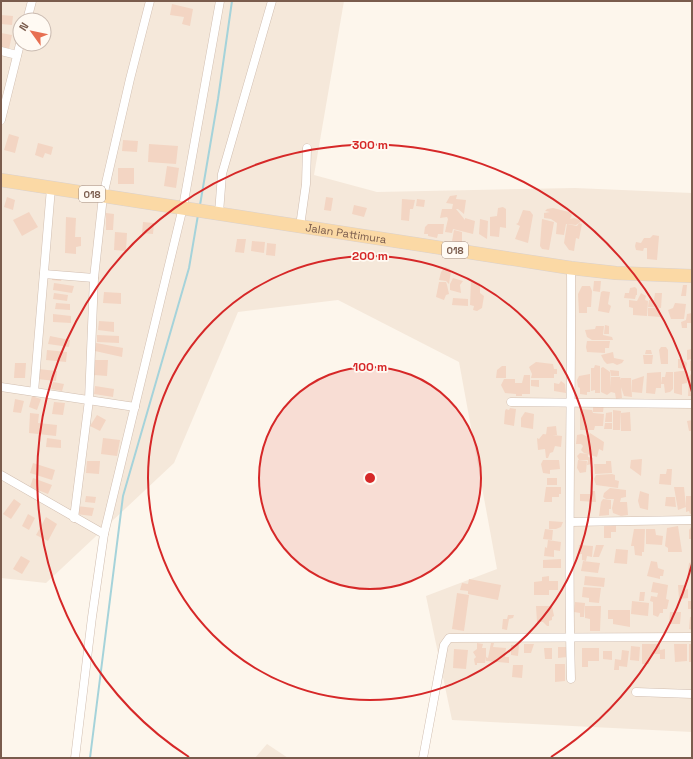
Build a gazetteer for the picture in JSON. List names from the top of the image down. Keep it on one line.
{"streets":{"main road":["018","Jalan Pattimura"]},"north":"top left","rings":["300 m","200 m","100 m"]}
